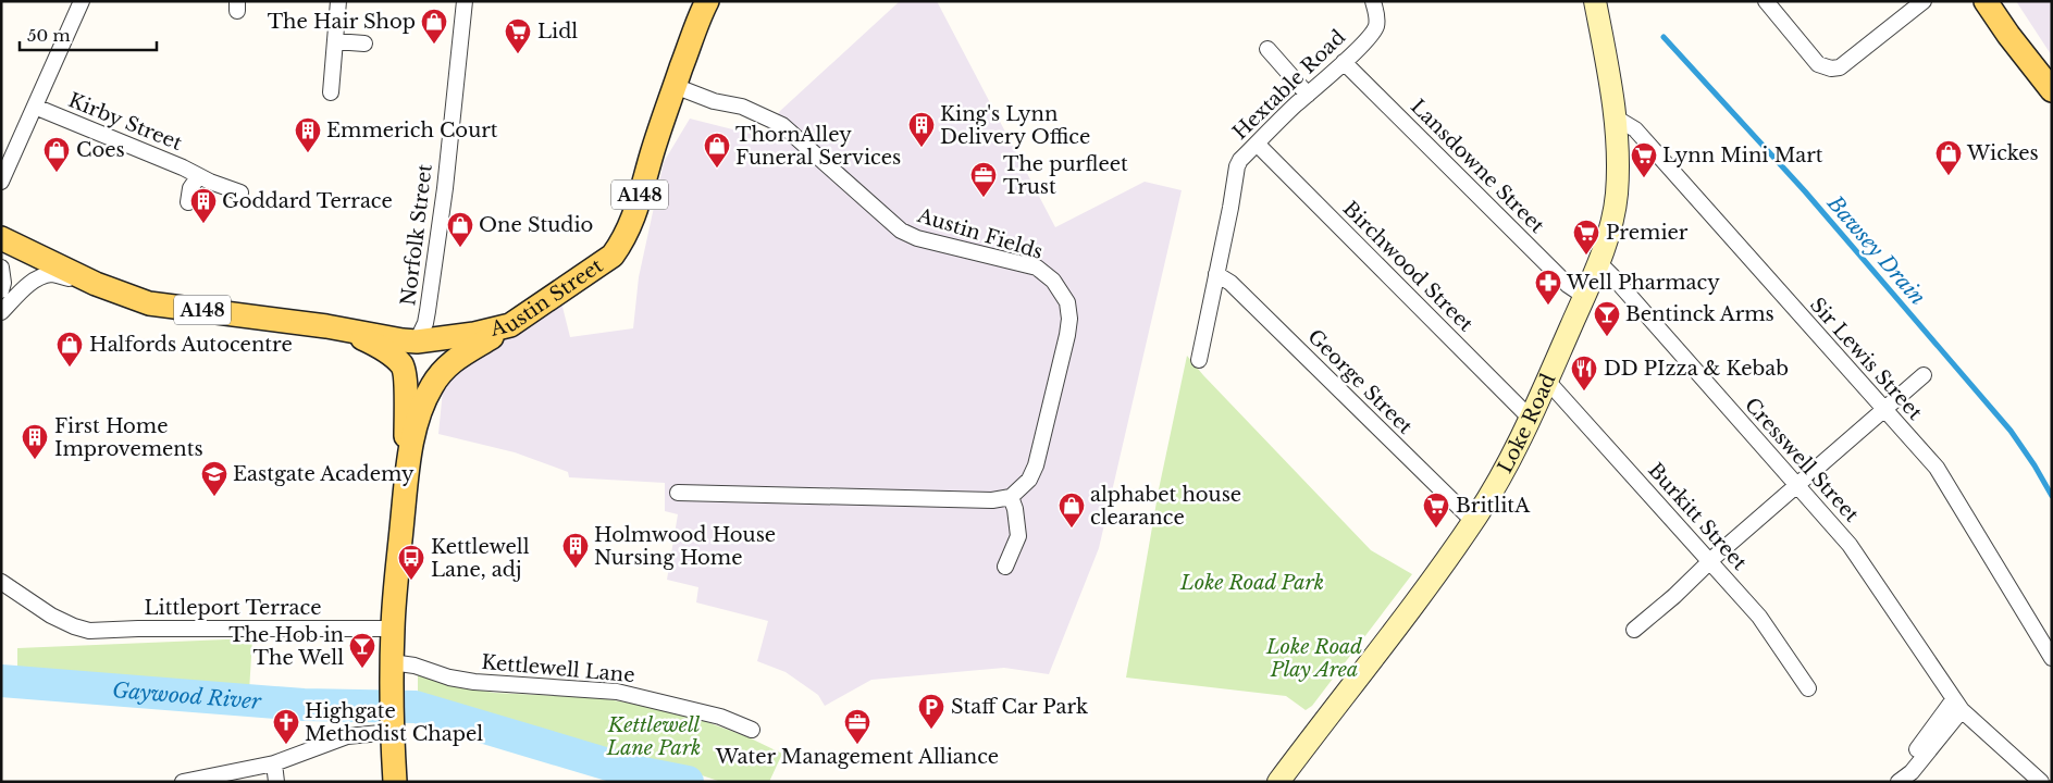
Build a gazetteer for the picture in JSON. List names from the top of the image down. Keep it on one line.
{"streets":{"main road":["A148","Austin Street"],"street":["Hextable Road","Kirby Street","Lansdowne Street","Austin Fields","Norfolk Street","Birchwood Street","Sir Lewis Street","George Street","Loke Road","Cresswell Street","Burkitt Street","Littleport Terrace","Kettlewell Lane"]},"crossings":[["Hextable Road","Lansdowne Street"],["Hextable Road","Birchwood Street"],["Hextable Road","George Street"],["Lansdowne Street","Loke Road"],["A148","Norfolk Street"],["A148","Austin Street"],["A148","Littleport Terrace"],["A148","Kettlewell Lane"],["Austin Fields","Austin Street"],["Norfolk Street","Austin Street"],["Birchwood Street","Loke Road"],["Sir Lewis Street","Loke Road"],["George Street","Loke Road"],["Loke Road","Cresswell Street"],["Loke Road","Burkitt Street"]],"water":["Bawsey Drain","Gaywood River"],"parks":["Loke Road Park","Loke Road Play Area","Kettlewell Lane Park"],"places":{"shop":["The Hair Shop","ThornAlley Funeral Services","Coes","Wickes","One Studio","Halfords Autocentre","alphabet house clearance"],"supermarket":["Lidl","Lynn Mini Mart","Premier","BritlitA"],"building":["King's Lynn Delivery Office","Emmerich Court","Goddard Terrace","First Home Improvements","Holmwood House Nursing Home"],"office":["The purfleet Trust","Water Management Alliance"],"pharmacy":["Well Pharmacy"],"bar":["Bentinck Arms","The Hob in The Well"],"restaurant":["DD PIzza & Kebab"],"school or university":["Eastgate Academy"],"bus stop":["Kettlewell Lane, adj"],"parking":["Staff Car Park"],"church":["Highgate Methodist Chapel"]},"scale_bar":"50 m"}
